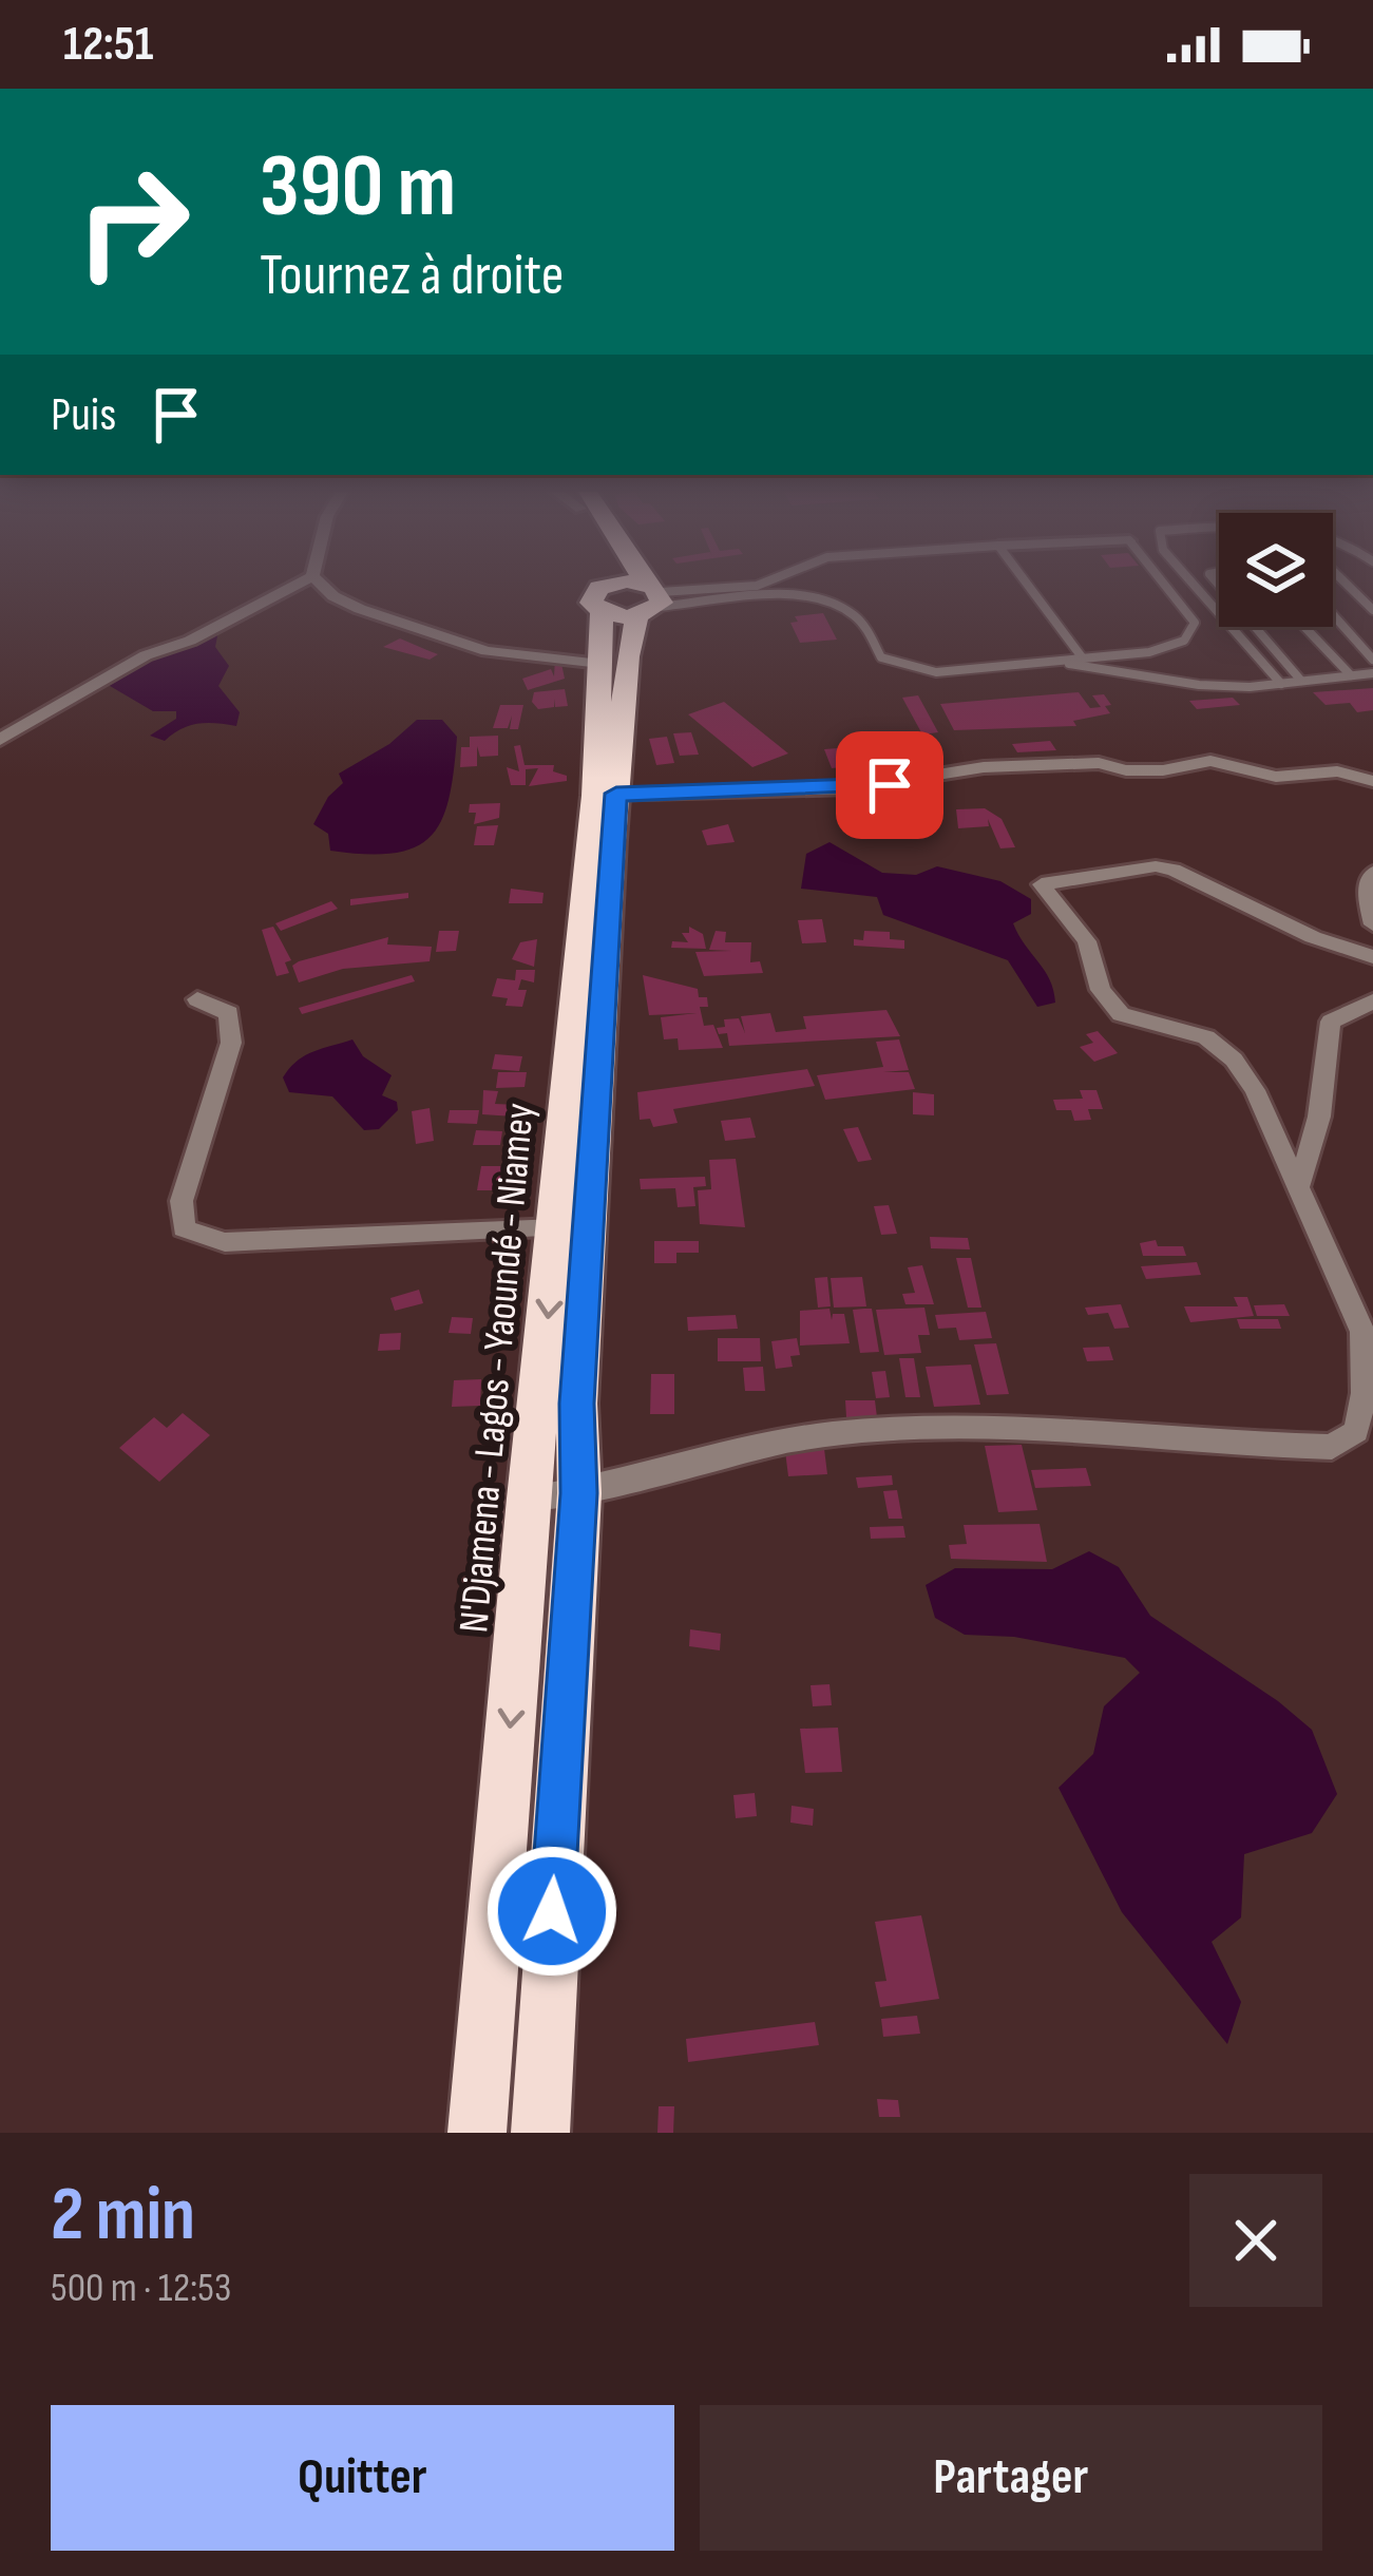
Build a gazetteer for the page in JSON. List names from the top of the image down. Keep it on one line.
{"streets":{"highway":["N'Djamena - Lagos - Yaoundé - Niamey"]},"page":{"status":"12:51","turn":["390 m","Tournez à droite"],"then":"Puis","heading":["2 min","500 m · 12:53"],"buttons":["Quitter","Partager"]}}
